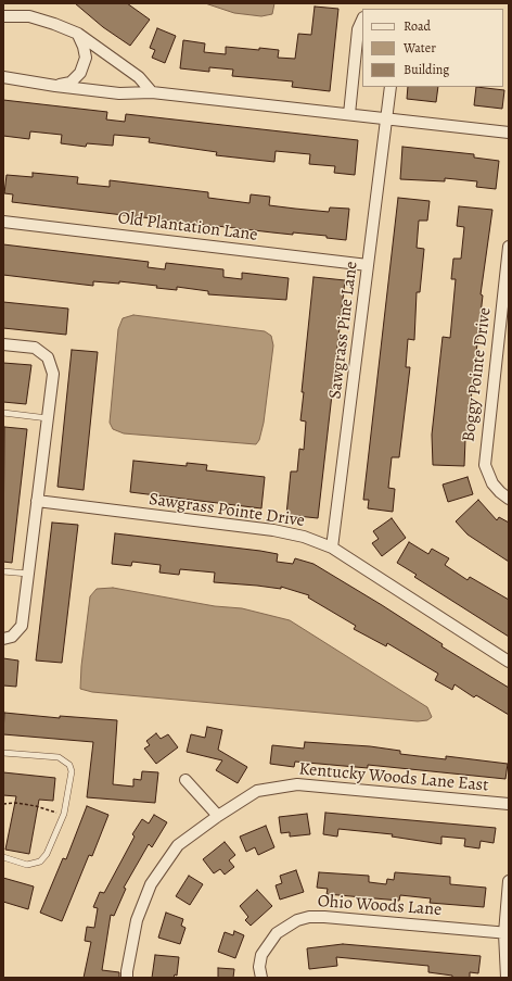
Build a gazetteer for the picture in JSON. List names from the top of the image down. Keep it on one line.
{"streets":{"street":["Old Plantation Lane","Sawgrass Pine Lane","Boggy Pointe Drive","Sawgrass Pointe Drive","Kentucky Woods Lane East","Ohio Woods Lane"]},"crossings":[["Old Plantation Lane","Sawgrass Pine Lane"],["Sawgrass Pine Lane","Sawgrass Pointe Drive"]],"legend":["Road","Water","Building"]}
